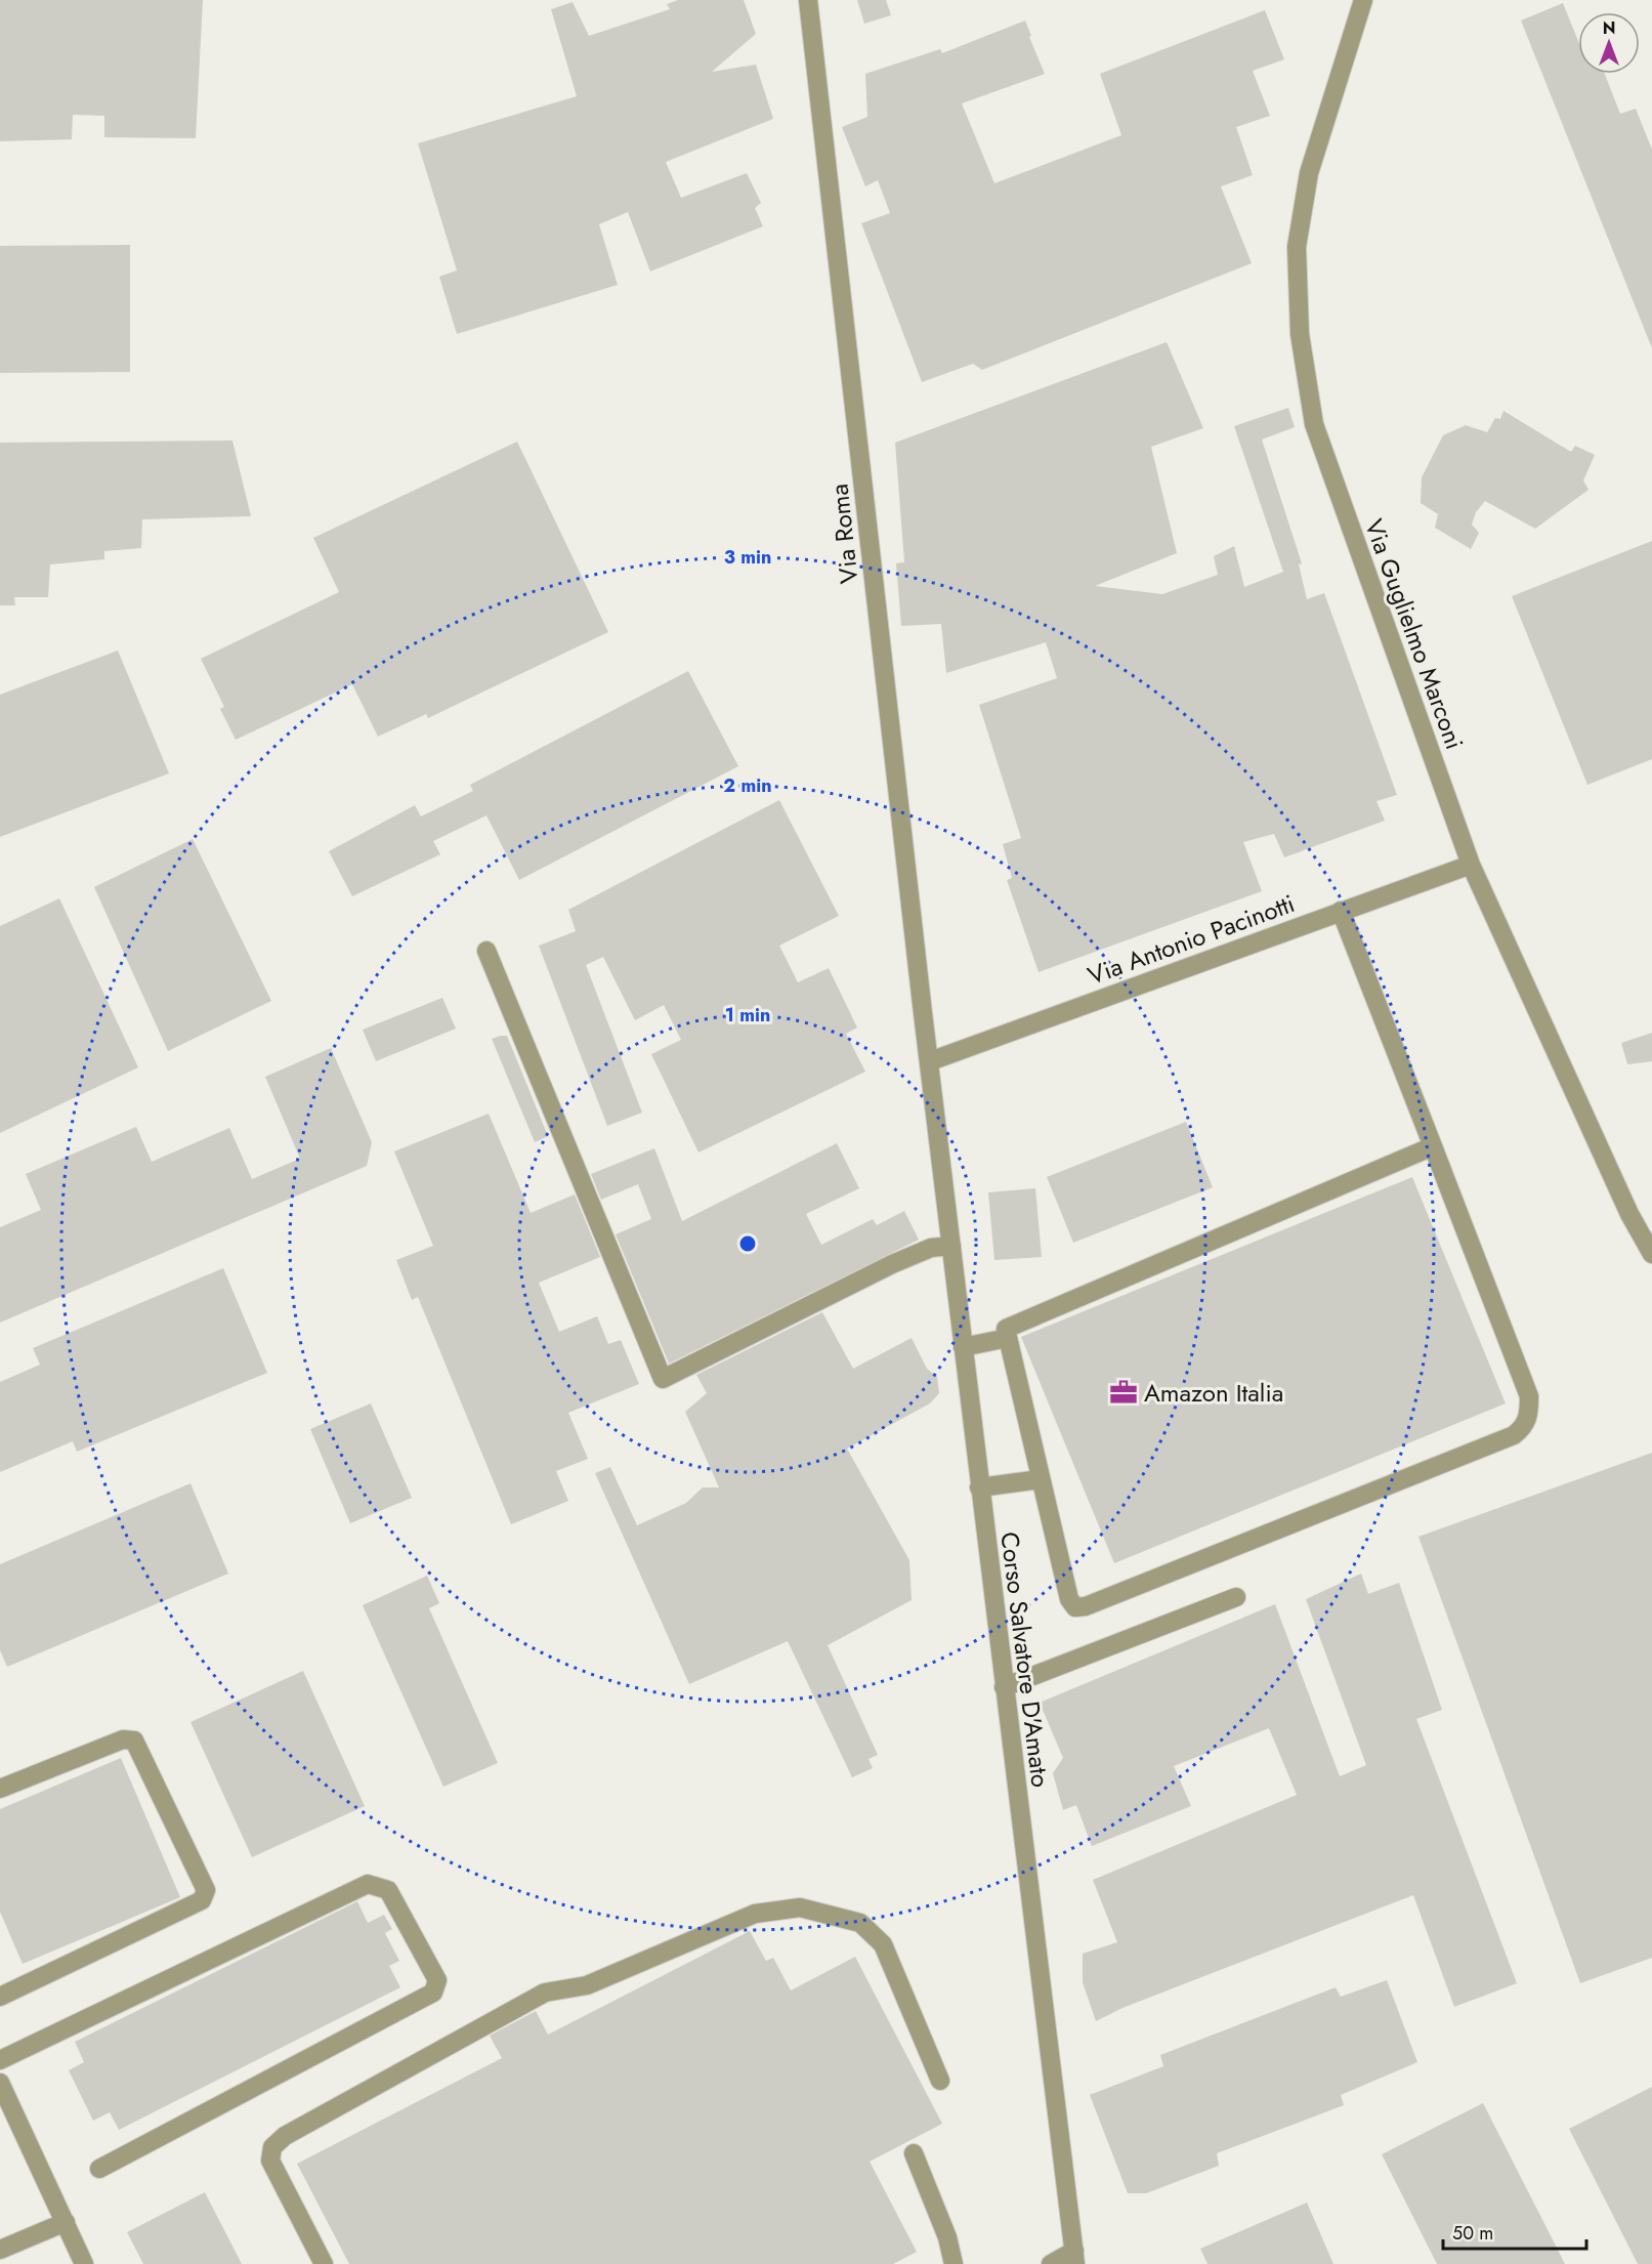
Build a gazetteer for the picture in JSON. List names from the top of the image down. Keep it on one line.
{"streets":{"street":["Via Roma","Via Guglielmo Marconi","Via Antonio Pacinotti","Corso Salvatore D'Amato"]},"crossings":[["Via Roma","Via Antonio Pacinotti"],["Via Roma","Corso Salvatore D'Amato"],["Via Guglielmo Marconi","Via Antonio Pacinotti"],["Via Antonio Pacinotti","Corso Salvatore D'Amato"]],"places":{"office":["Amazon Italia"]},"scale_bar":"50 m","north":"top","rings":["3 min","2 min","1 min"]}
